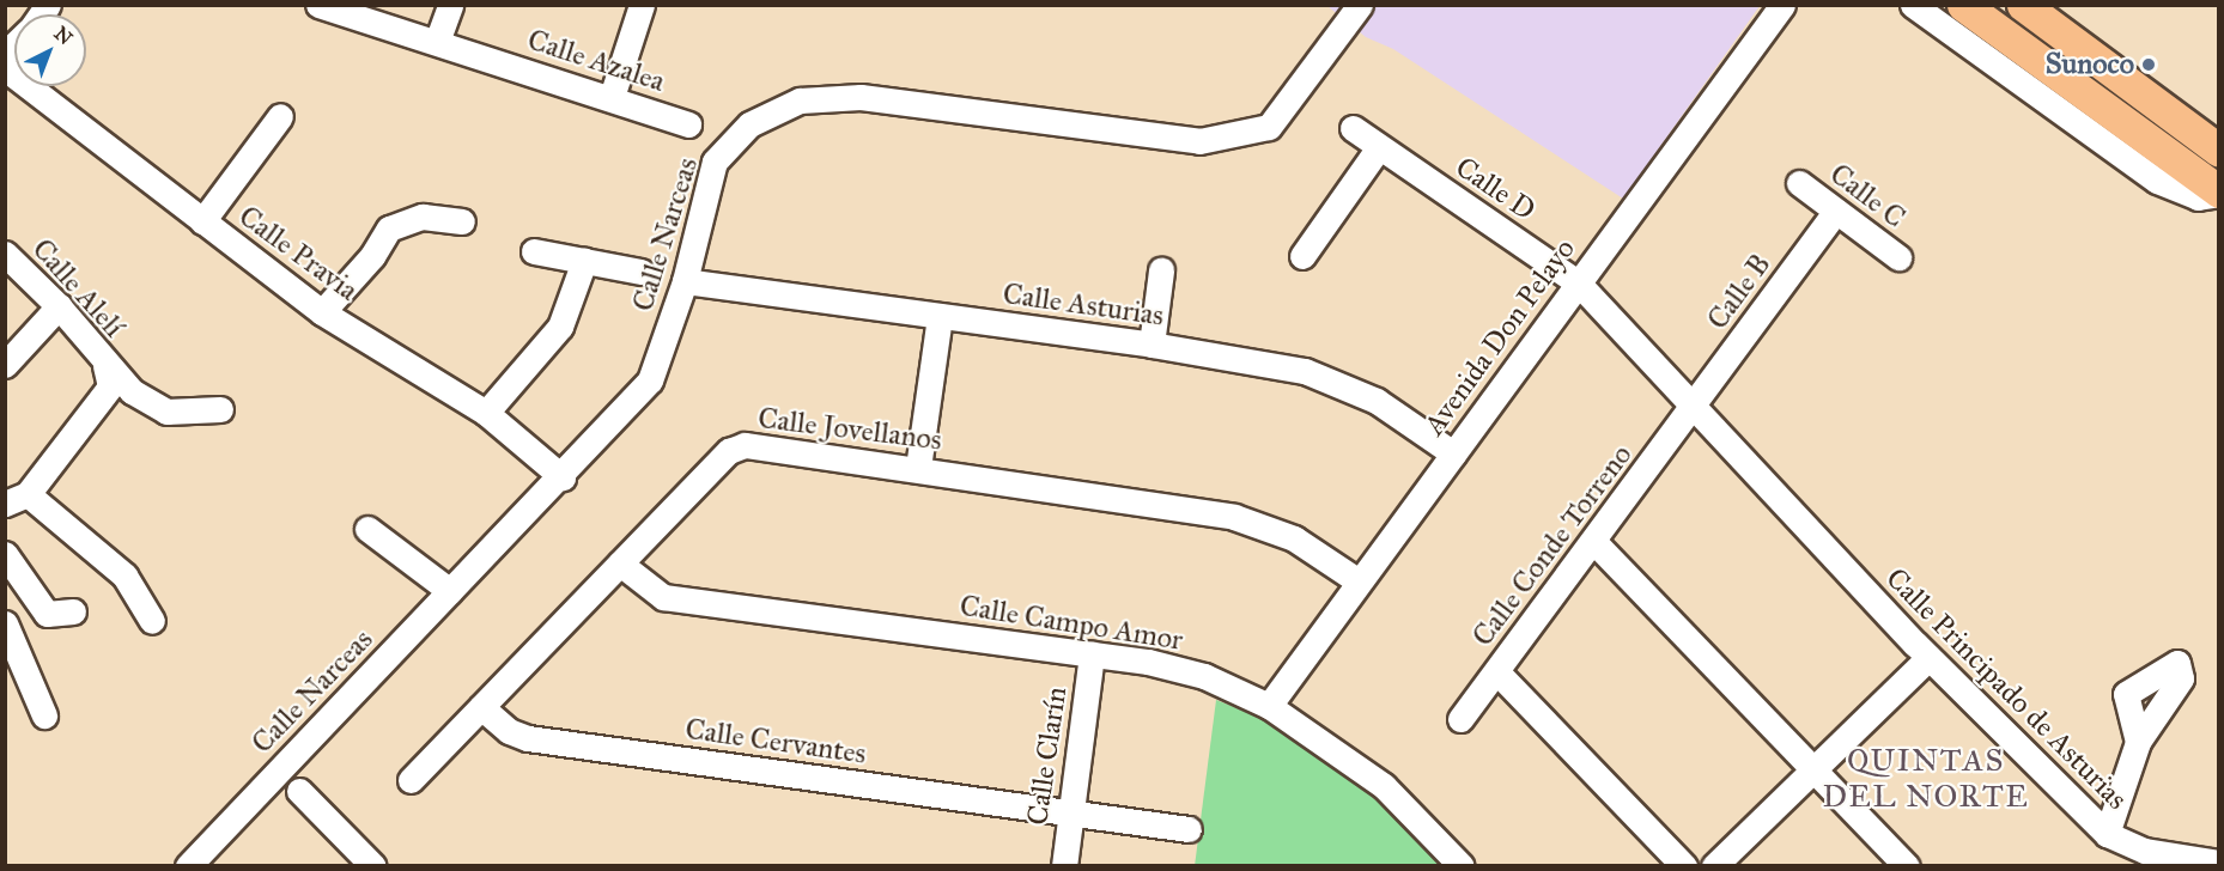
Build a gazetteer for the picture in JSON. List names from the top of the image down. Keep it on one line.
{"streets":{"street":["Calle Azalea","Calle D","Calle C","Calle Narceas","Calle Pravia","Calle Alelí","Calle B","Calle Asturias","Avenida Don Pelayo","Calle Jovellanos","Calle Conde Torreno","Calle Campo Amor","Calle Principado de Asturias","Calle Cervantes","Calle Clarín"]},"crossings":[["Calle D","Calle B"],["Calle D","Avenida Don Pelayo"],["Calle D","Calle Conde Torreno"],["Calle D","Calle Principado de Asturias"],["Calle C","Calle B"],["Calle Narceas","Calle Pravia"],["Calle Narceas","Calle Asturias"],["Calle B","Calle Conde Torreno"],["Calle B","Calle Principado de Asturias"],["Calle Asturias","Avenida Don Pelayo"],["Avenida Don Pelayo","Calle Jovellanos"],["Avenida Don Pelayo","Calle Campo Amor"],["Calle Jovellanos","Calle Campo Amor"],["Calle Jovellanos","Calle Cervantes"],["Calle Conde Torreno","Calle Principado de Asturias"],["Calle Campo Amor","Calle Clarín"],["Calle Cervantes","Calle Clarín"]],"districts":["QUINTAS DEL NORTE"],"places":["Sunoco"],"north":"top right"}
